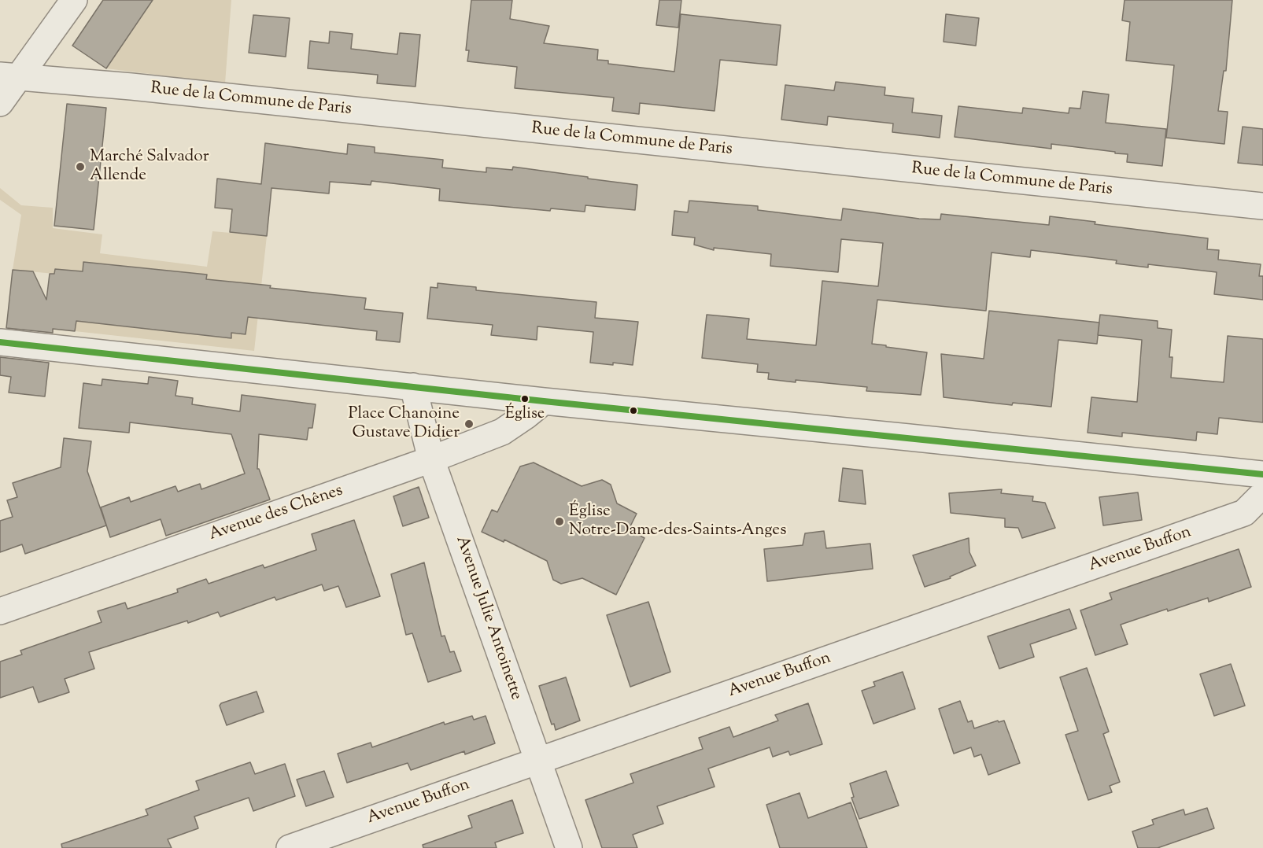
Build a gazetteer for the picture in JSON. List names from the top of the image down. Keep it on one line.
{"streets":{"street":["Rue de la Commune de Paris","Avenue des Chênes","Avenue Buffon","Avenue Julie Antoinette"]},"crossings":[["Avenue des Chênes","Avenue Julie Antoinette"],["Avenue Buffon","Avenue Julie Antoinette"]],"places":["Marché Salvador Allende","Église","Place Chanoine Gustave Didier","Église Notre-Dame-des-Saints-Anges"]}
